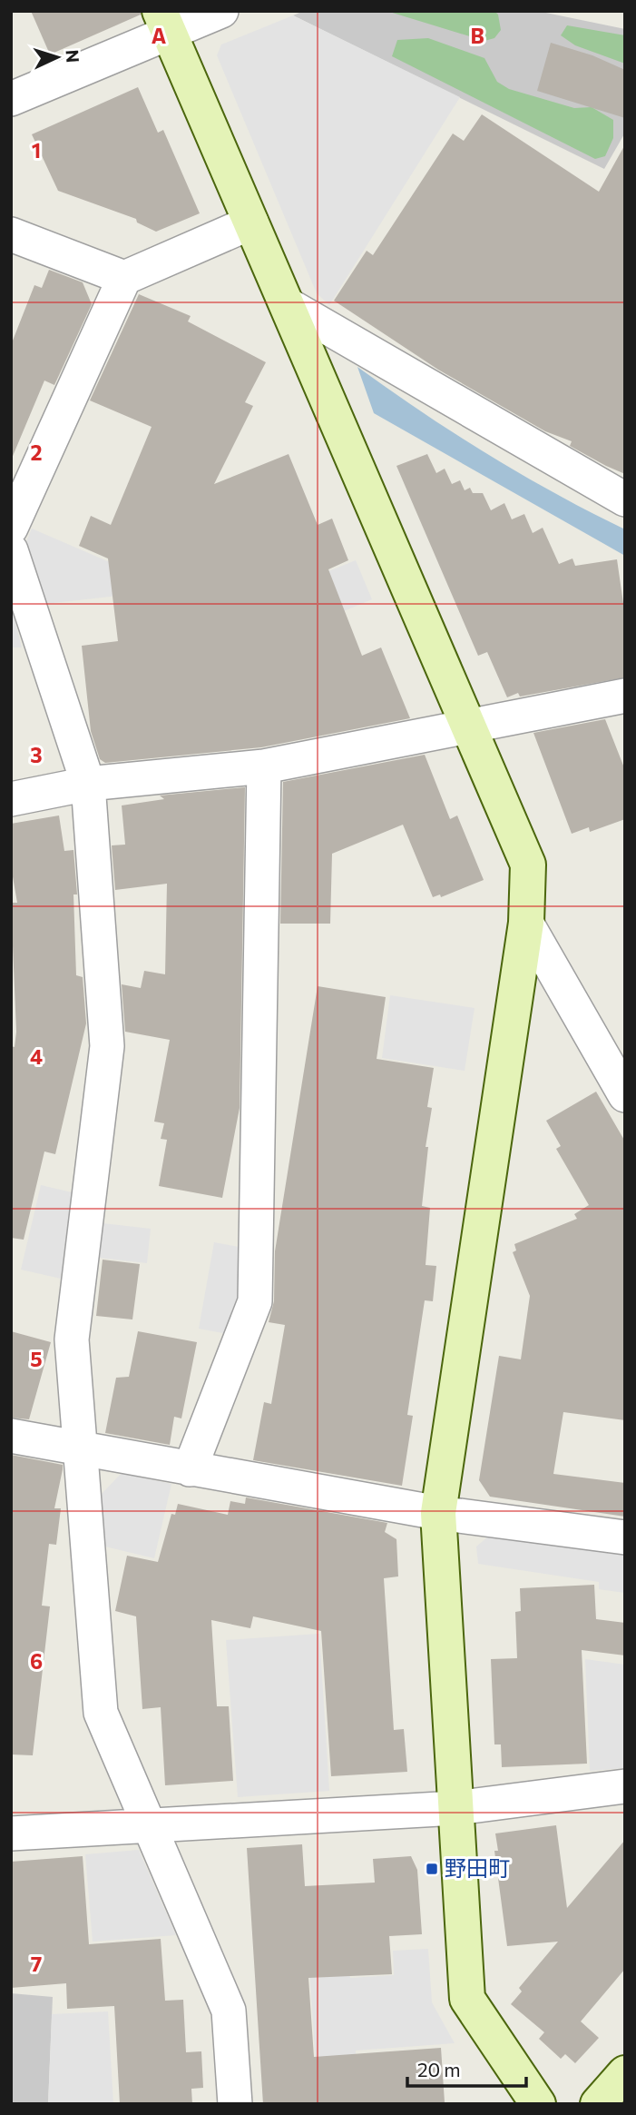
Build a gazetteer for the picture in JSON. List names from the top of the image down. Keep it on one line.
{"places":{"transit":["野田町"]},"scale_bar":"20 m","north":"right","grid":{"columns":["A","B"],"rows":["1","2","3","4","5","6","7"]}}
